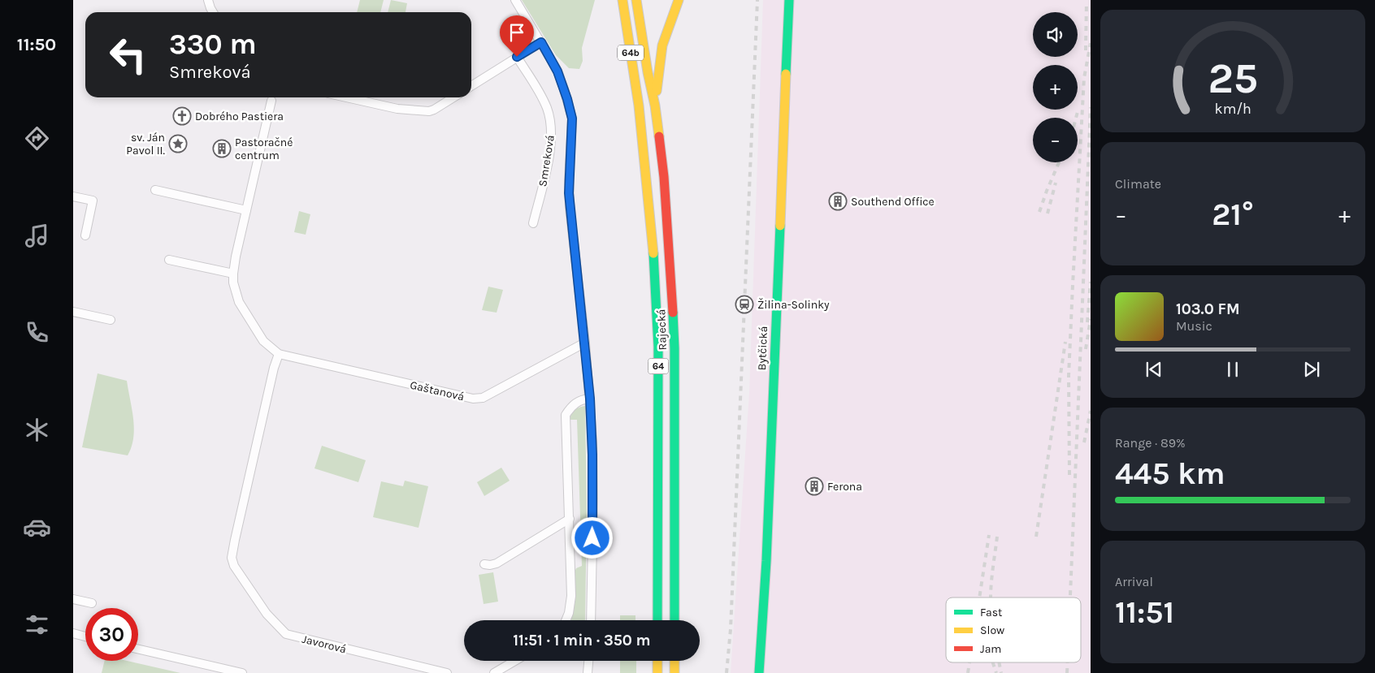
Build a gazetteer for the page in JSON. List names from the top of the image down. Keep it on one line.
{"streets":{"main road":["64b","Rajecká","Bytčická","64"],"street":["Smreková","Gaštanová","Javorová"]},"crossings":[["64b","Rajecká"],["Gaštanová","Javorová"]],"places":{"church":["Dobrého Pastiera"],"place":["sv. Ján Pavol II."],"building":["Pastoračné centrum","Southend Office","Ferona"],"station":["Žilina-Solinky"]},"legend":["Fast","Slow","Jam"],"page":{"tabs":"11:50","map_buttons":["+","−"],"turn":["330 m","Smreková"],"tile":["Climate",["Range · 89%","445 km"],["Arrival","11:51"]],"heat":["−","21°","+"],"song":["103.0 FM","Music"],"limit":"30","trip":"11:51 · 1 min · 350 m","gauge":["25","km/h"]}}
